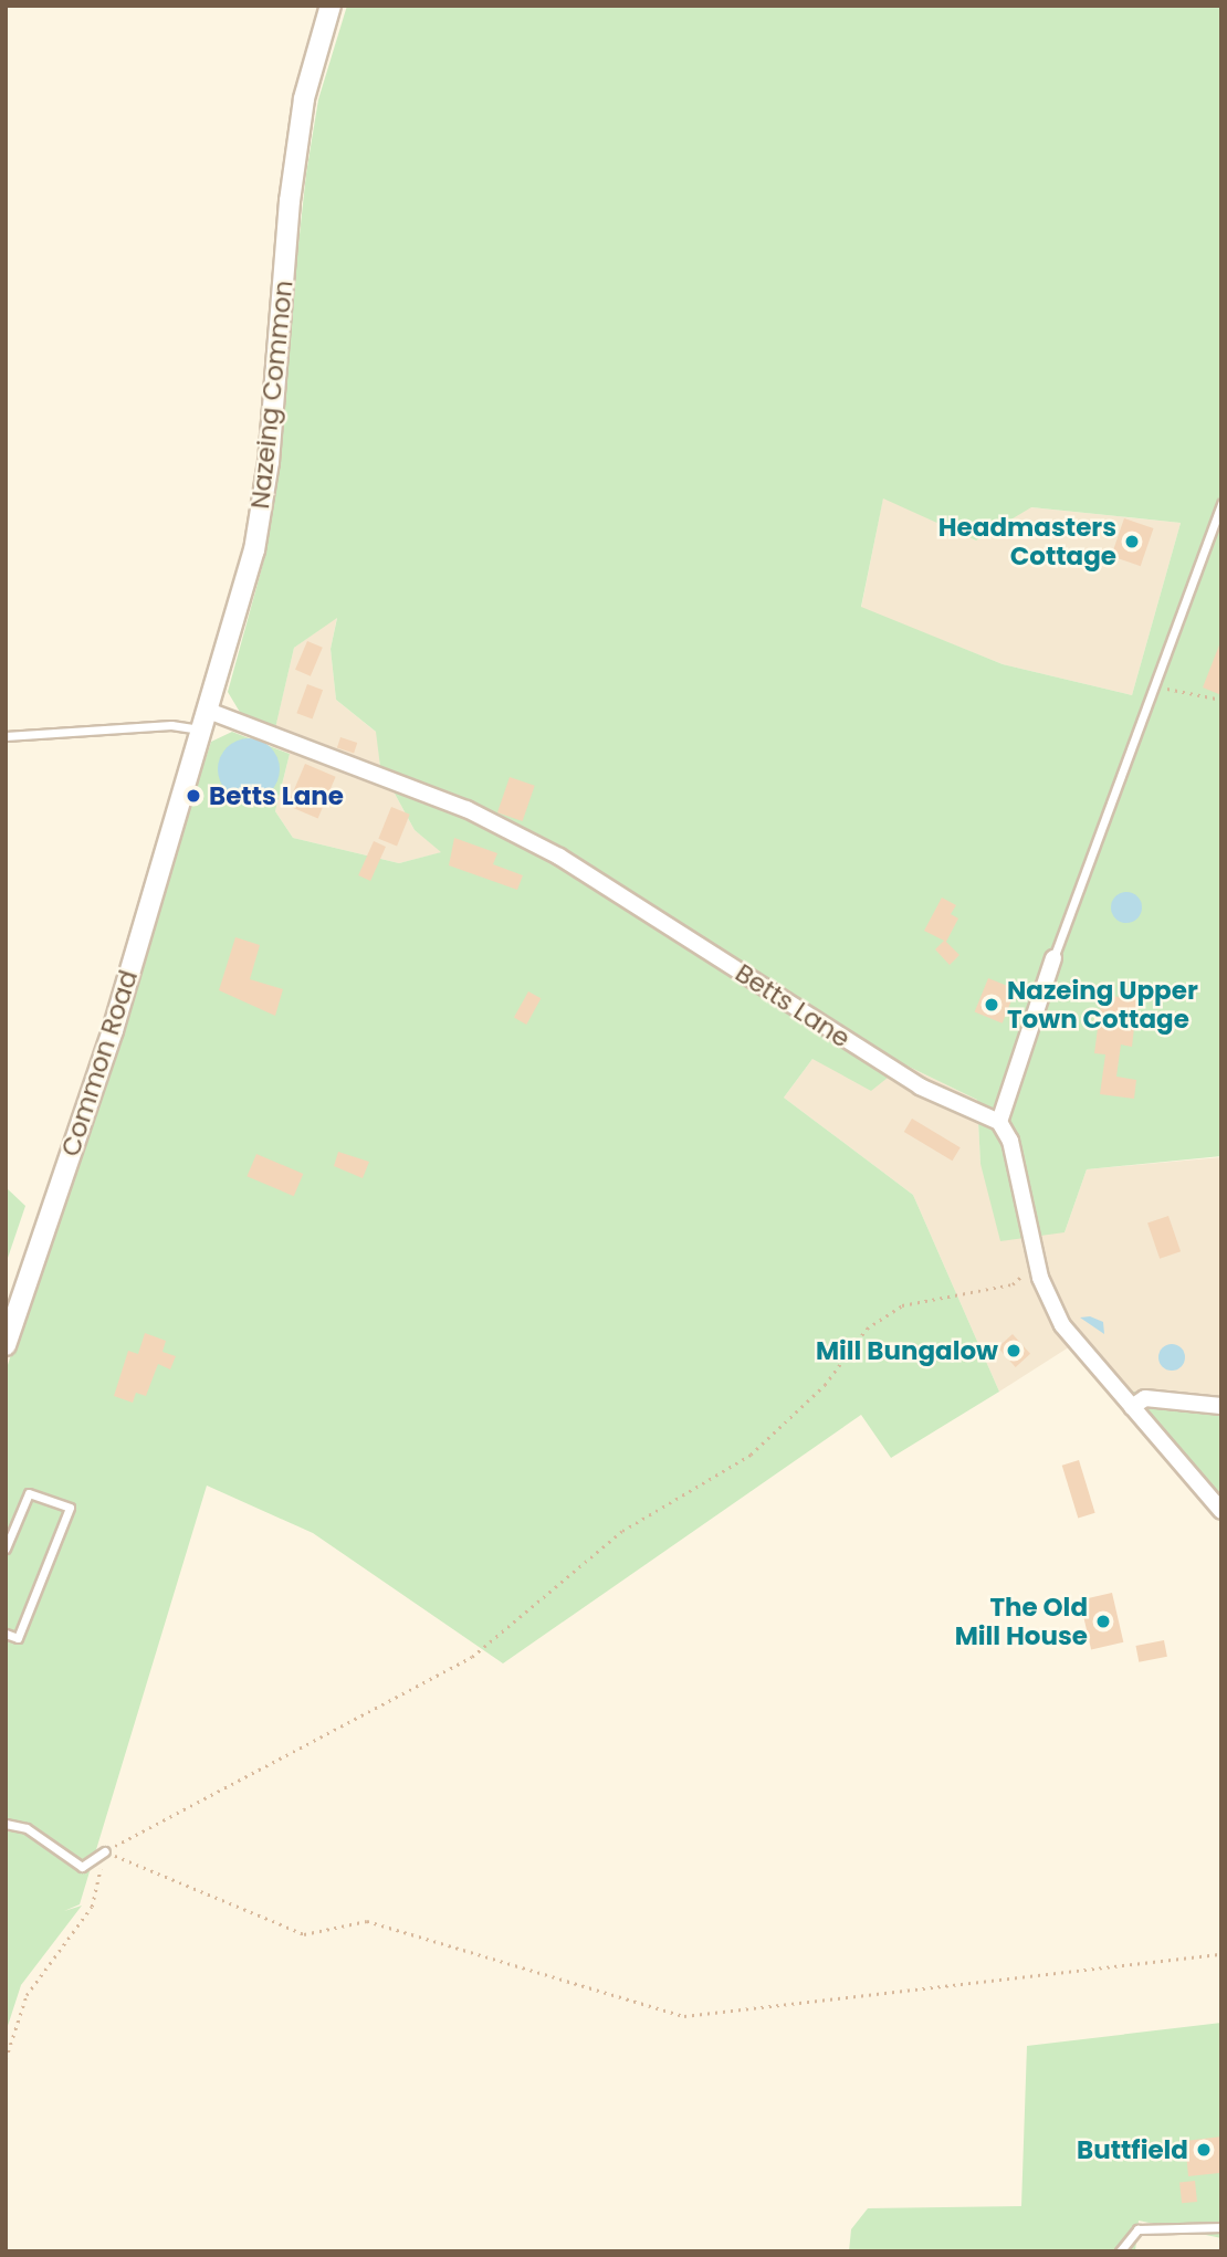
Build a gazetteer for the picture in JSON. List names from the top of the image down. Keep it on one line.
{"streets":{"street":["Nazeing Common","Betts Lane","Common Road"]},"crossings":[["Nazeing Common","Betts Lane"],["Nazeing Common","Common Road"]],"places":["Headmasters Cottage","Betts Lane","Nazeing Upper Town Cottage","Mill Bungalow","The Old Mill House","Buttfield"]}
